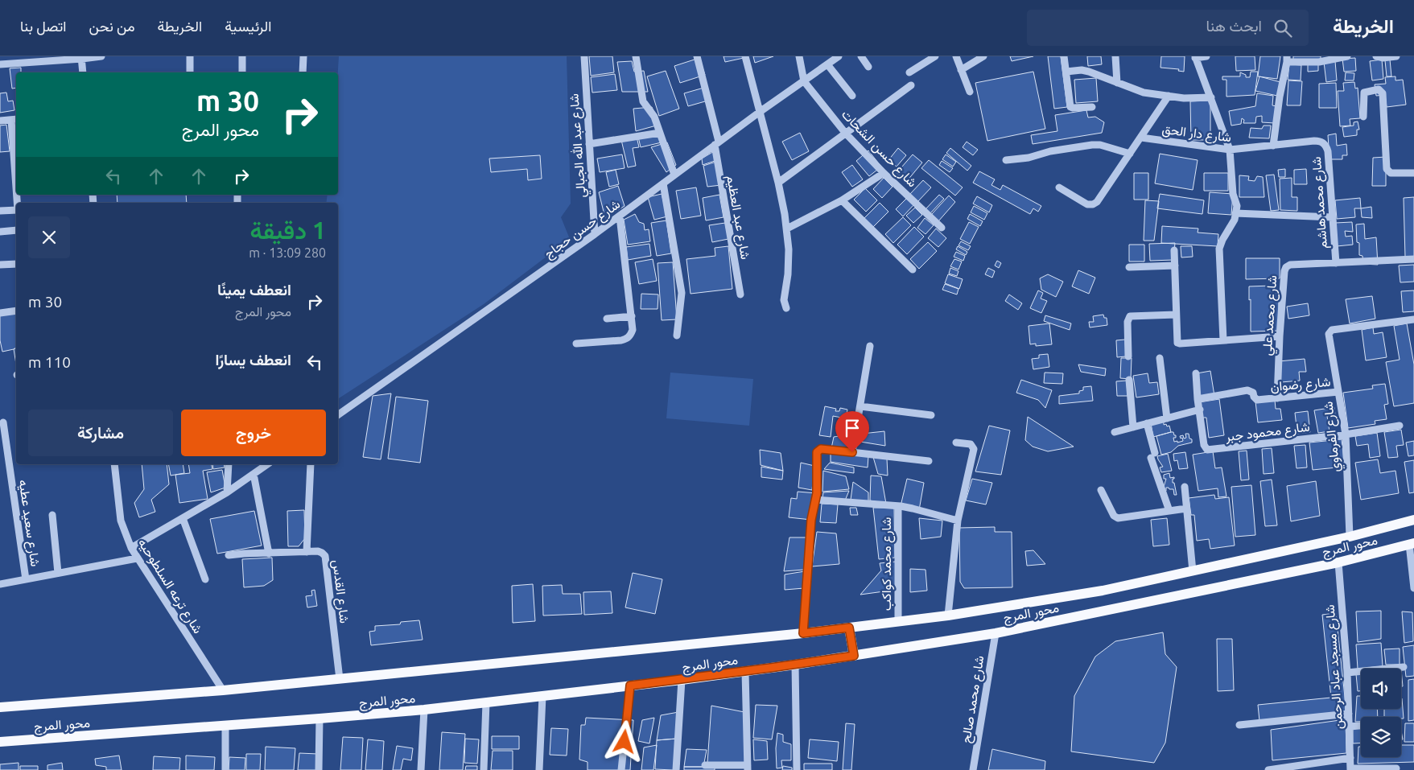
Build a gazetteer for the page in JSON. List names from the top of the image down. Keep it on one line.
{"streets":{"main road":["محور المرج"],"street":["شارع دار الحق","شارع عبد الله الجبالي","شارع حسن الشحات","شارع محمد هاشم","شارع عبد العظيم","شارع حسن حجاج","شارع محمد علي","شارع رضوان","شارع محمود جبر","شارع الفرماوي","شارع سعيد عطيه","شارع محمد كواكب","شارع ترعه السلطوحيه","شارع القدس","شارع مسجد عباد الرحمن","شارع محمد صالح"]},"crossings":[["شارع دار الحق","شارع محمد هاشم"],["شارع عبد الله الجبالي","شارع حسن حجاج"],["شارع حسن الشحات","شارع حسن حجاج"],["شارع محمد هاشم","شارع محمد علي"],["شارع عبد العظيم","شارع حسن حجاج"],["شارع محمد علي","شارع رضوان"],["شارع رضوان","شارع الفرماوي"],["شارع محمود جبر","شارع الفرماوي"],["شارع الفرماوي","محور المرج"],["محور المرج","شارع محمد كواكب"],["محور المرج","شارع ترعه السلطوحيه"],["محور المرج","شارع القدس"],["محور المرج","شارع مسجد عباد الرحمن"],["محور المرج","شارع محمد صالح"]],"page":{"header":"الخريطة","search":"ابحث هنا","nav":["الرئيسية","الخريطة","من نحن","اتصل بنا"],"turn":["30 m","محور المرج"],"heading":["1 دقيقة","280 m · 13:09"],"list":[{"name":"انعطف يمينًا","note":"محور المرج","value":"30 m"},{"name":"انعطف يسارًا","value":"110 m"}],"buttons":["خروج","مشاركة"]}}
